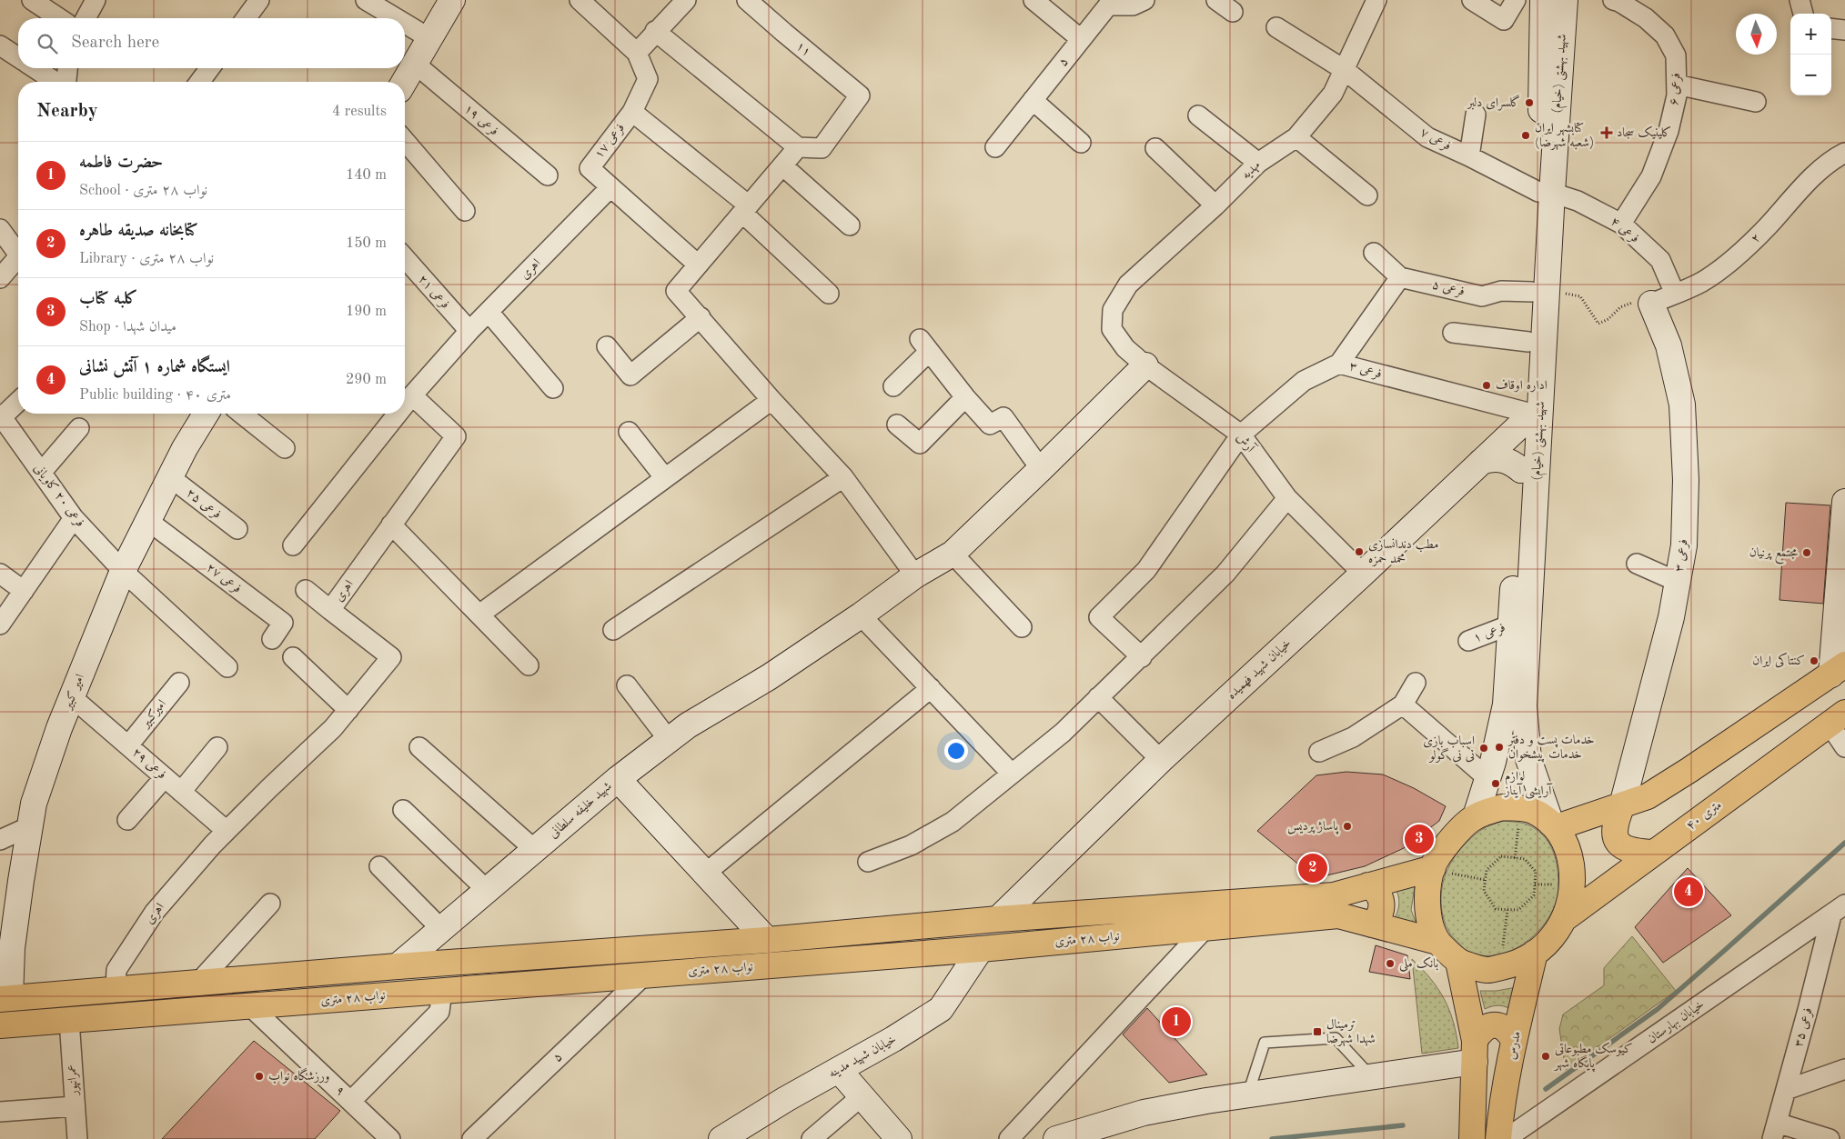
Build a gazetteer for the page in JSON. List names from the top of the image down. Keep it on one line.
{"streets":{"main road":["۴۰ متری","نواب ۲۸ متری","مدرس"],"street":["۱۱","۵","شهید بهشتی (خیام)","فرعی ۶","فرعی ۱۹","فرعی ۷","فرعی ۱۷","مهدیه","فرعی ۴","۲","اهری","فرعی ۵","فرعی ۲۱","فرعی ۳","آرش","فرعی ۲۰ کاویانی","فرعی ۲۵","فرعی ۲۷","فرعی ۱","خیابان شهید فهمیده","امیر کبیر","امیرکبیر","فرعی ۲۹","شهید خلیفه سلطانی","خیابان بهارستان","فرعی ۳۵","خیابان شهید مدینه","عمرانپور","۹"]},"crossings":[["۵","نواب ۲۸ متری"],["شهید بهشتی (خیام)","فرعی ۷"],["شهید بهشتی (خیام)","فرعی ۴"],["شهید بهشتی (خیام)","فرعی ۵"],["شهید بهشتی (خیام)","فرعی ۳"],["شهید بهشتی (خیام)","فرعی ۱"],["شهید بهشتی (خیام)","خیابان شهید فهمیده"],["فرعی ۶","فرعی ۴"],["فرعی ۷","مهدیه"],["فرعی ۷","فرعی ۴"],["فرعی ۱۷","اهری"],["مهدیه","آرش"],["فرعی ۴","۲"],["۲","فرعی ۳"],["اهری","فرعی ۲۱"],["اهری","فرعی ۲۹"],["اهری","نواب ۲۸ متری"],["فرعی ۳","خیابان شهید فهمیده"],["آرش","خیابان شهید فهمیده"],["فرعی ۲۰ کاویانی","امیر کبیر"],["فرعی ۲۵","امیر کبیر"],["فرعی ۲۷","امیر کبیر"],["خیابان شهید فهمیده","نواب ۲۸ متری"],["امیر کبیر","فرعی ۲۹"],["امیر کبیر","نواب ۲۸ متری"],["امیرکبیر","فرعی ۲۹"],["شهید خلیفه سلطانی","نواب ۲۸ متری"],["نواب ۲۸ متری","خیابان شهید مدینه"],["نواب ۲۸ متری","عمرانپور"],["نواب ۲۸ متری","۹"],["خیابان بهارستان","فرعی ۳۵"]],"places":{"other":["گلسرای دلبر","کتابشهر ایران (شعبه شهرضا)","اداره اوقاف","مطب دندانسازی محمد حمزه","مجتمع پرنیان","کنتاکی ایران","خدمات پست و دفتر خدمات پیشخوان","اسباب بازی نی نی گولو","لوازم آرایشی آیناز","پاساژ پردیس","بانک ملی","کیوسک مطبوعاتی پایگاه شهر","ورزشگاه نواب"],"health":["کلینیک سجاد"],"transit":["ترمینال شهدا شهرضا"]},"north":"bottom","page":{"map_buttons":["+","−"],"search":"Search here","heading":["Nearby","4 results"],"list":[{"mark":"1","name":"حضرت فاطمه","note":"School · نواب ۲۸ متری","value":"140 m"},{"mark":"2","name":"کتابخانه صدیقه طاهره","note":"Library · نواب ۲۸ متری","value":"150 m"},{"mark":"3","name":"کلبه کتاب","note":"Shop · میدان شهدا","value":"190 m"},{"mark":"4","name":"ایستگاه شماره ۱ آتش نشانی","note":"Public building · ۴۰ متری","value":"290 m"}],"pins":["3","2","4","1"]}}
